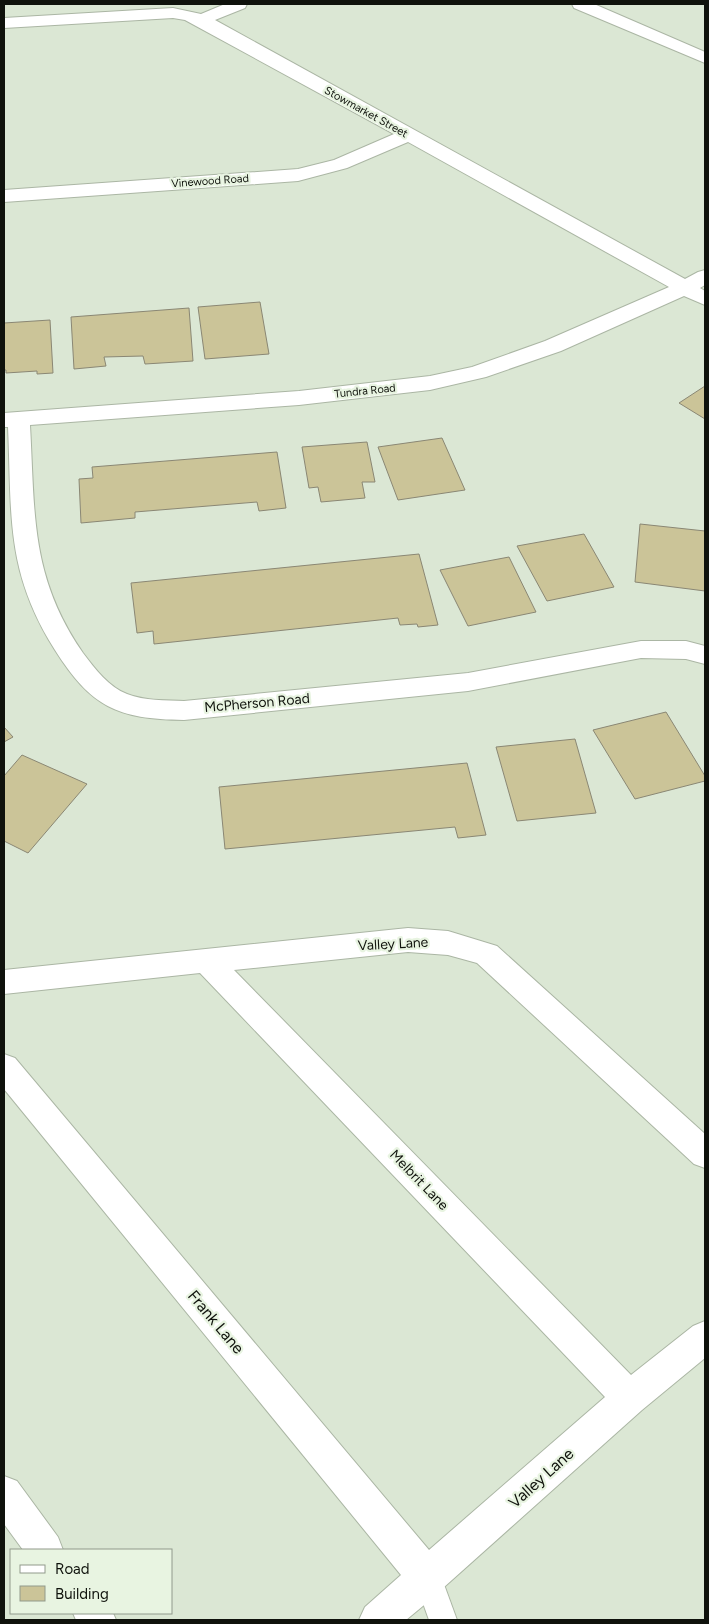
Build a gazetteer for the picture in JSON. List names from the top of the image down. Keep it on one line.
{"streets":{"street":["Stowmarket Street","Vinewood Road","Tundra Road","McPherson Road","Valley Lane","Melbrit Lane","Frank Lane"]},"crossings":[["Stowmarket Street","Vinewood Road"],["Stowmarket Street","Tundra Road"],["Tundra Road","McPherson Road"],["Valley Lane","Melbrit Lane"],["Valley Lane","Frank Lane"]],"legend":["Road","Building"]}
